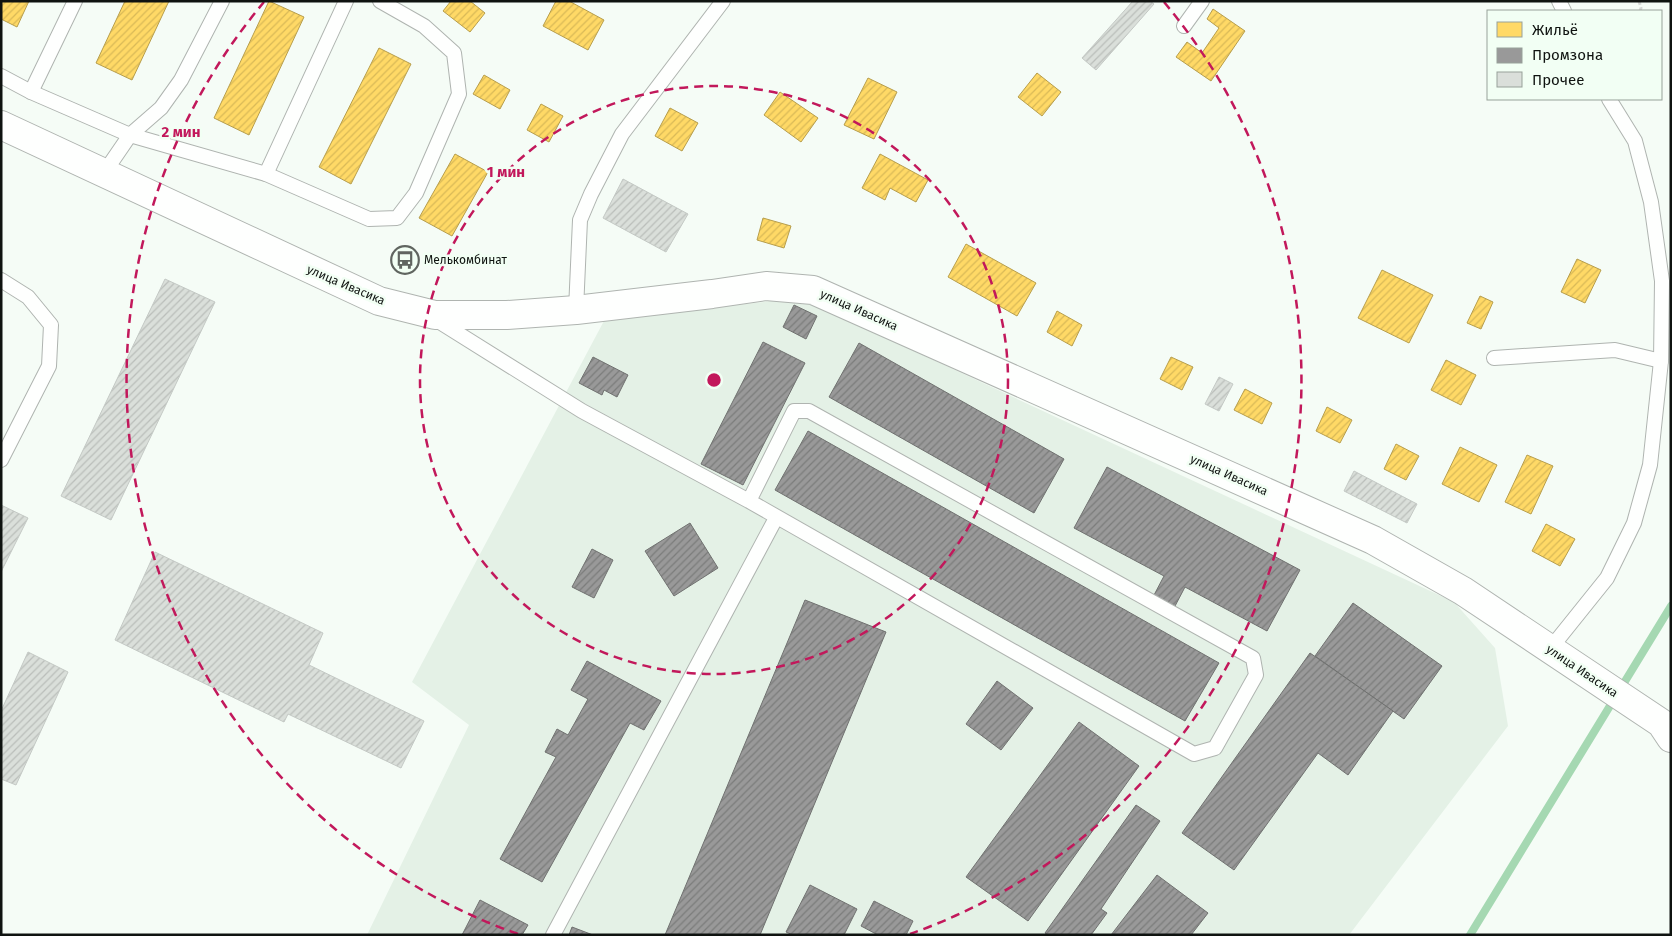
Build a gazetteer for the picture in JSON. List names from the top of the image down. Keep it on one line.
{"streets":{"main road":["улица Ивасика"]},"places":{"bus stop":["Мелькомбинат"]},"legend":["Жильё","Промзона","Прочее"],"rings":["2 мин","1 мин"]}
